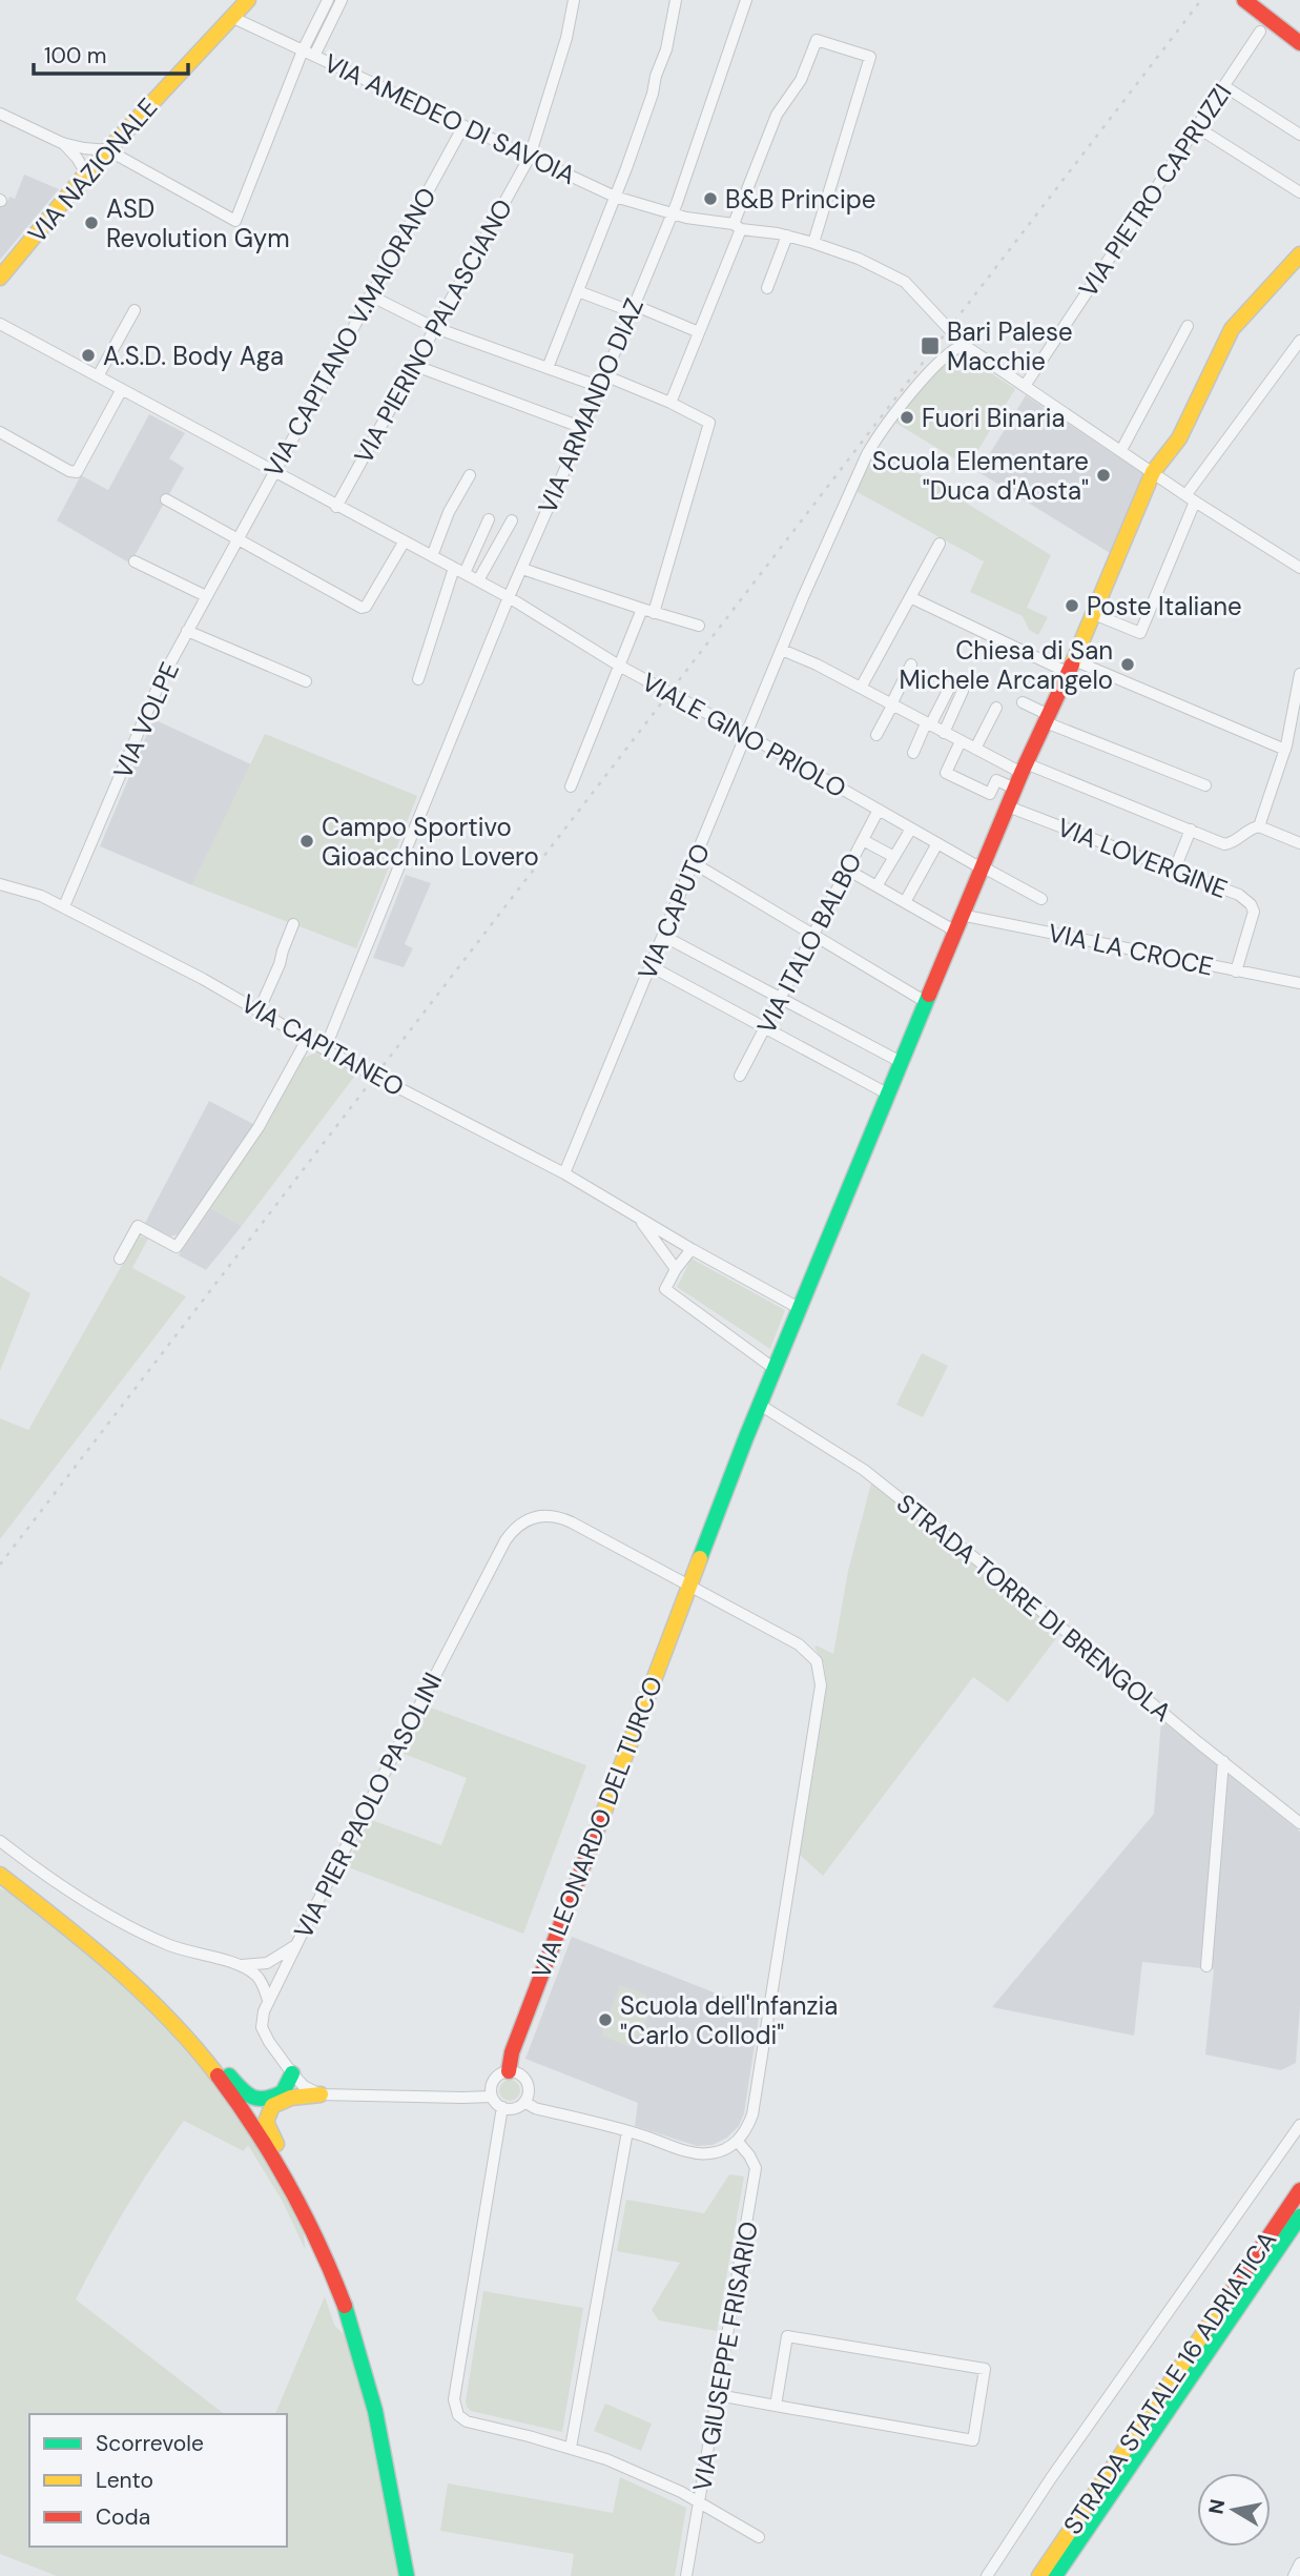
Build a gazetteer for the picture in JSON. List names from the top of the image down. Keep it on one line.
{"streets":{"main road":["VIA NAZIONALE","VIA LEONARDO DEL TURCO","STRADA STATALE 16 ADRIATICA"],"street":["VIA AMEDEO DI SAVOIA","VIA PIETRO CAPRUZZI","VIA PIERINO PALASCIANO","VIA CAPITANO V.MAIORANO","VIA ARMANDO DIAZ","VIA VOLPE","VIALE GINO PRIOLO","VIA LOVERGINE","VIA CAPUTO","VIA ITALO BALBO","VIA LA CROCE","VIA CAPITANEO","STRADA TORRE DI BRENGOLA","VIA PIER PAOLO PASOLINI","VIA GIUSEPPE FRISARIO"]},"crossings":[["VIA AMEDEO DI SAVOIA","VIA NAZIONALE"],["VIA AMEDEO DI SAVOIA","VIA PIERINO PALASCIANO"],["VIA AMEDEO DI SAVOIA","VIA CAPITANO V.MAIORANO"],["VIA AMEDEO DI SAVOIA","VIA ARMANDO DIAZ"],["VIA AMEDEO DI SAVOIA","VIA CAPUTO"],["VIA PIERINO PALASCIANO","VIALE GINO PRIOLO"],["VIA CAPITANO V.MAIORANO","VIA VOLPE"],["VIA CAPITANO V.MAIORANO","VIALE GINO PRIOLO"],["VIA ARMANDO DIAZ","VIALE GINO PRIOLO"],["VIA ARMANDO DIAZ","VIA CAPITANEO"],["VIA VOLPE","VIA CAPITANEO"],["VIALE GINO PRIOLO","VIA CAPUTO"],["VIALE GINO PRIOLO","VIA ITALO BALBO"],["VIALE GINO PRIOLO","VIA LEONARDO DEL TURCO"],["VIA LOVERGINE","VIA LA CROCE"],["VIA LOVERGINE","VIA LEONARDO DEL TURCO"],["VIA CAPUTO","VIA CAPITANEO"],["VIA LA CROCE","VIA LEONARDO DEL TURCO"],["VIA CAPITANEO","VIA LEONARDO DEL TURCO"],["STRADA TORRE DI BRENGOLA","VIA LEONARDO DEL TURCO"],["VIA PIER PAOLO PASOLINI","VIA LEONARDO DEL TURCO"],["VIA PIER PAOLO PASOLINI","VIA GIUSEPPE FRISARIO"]],"places":{"other":["B&B Principe","ASD Revolution Gym","A.S.D. Body Aga","Fuori Binaria","Scuola Elementare \"Duca d'Aosta\"","Poste Italiane","Chiesa di San Michele Arcangelo","Campo Sportivo Gioacchino Lovero","Scuola dell'Infanzia \"Carlo Collodi\""],"transit":["Bari Palese Macchie"]},"legend":["Scorrevole","Lento","Coda"],"scale_bar":"100 m","north":"left"}
